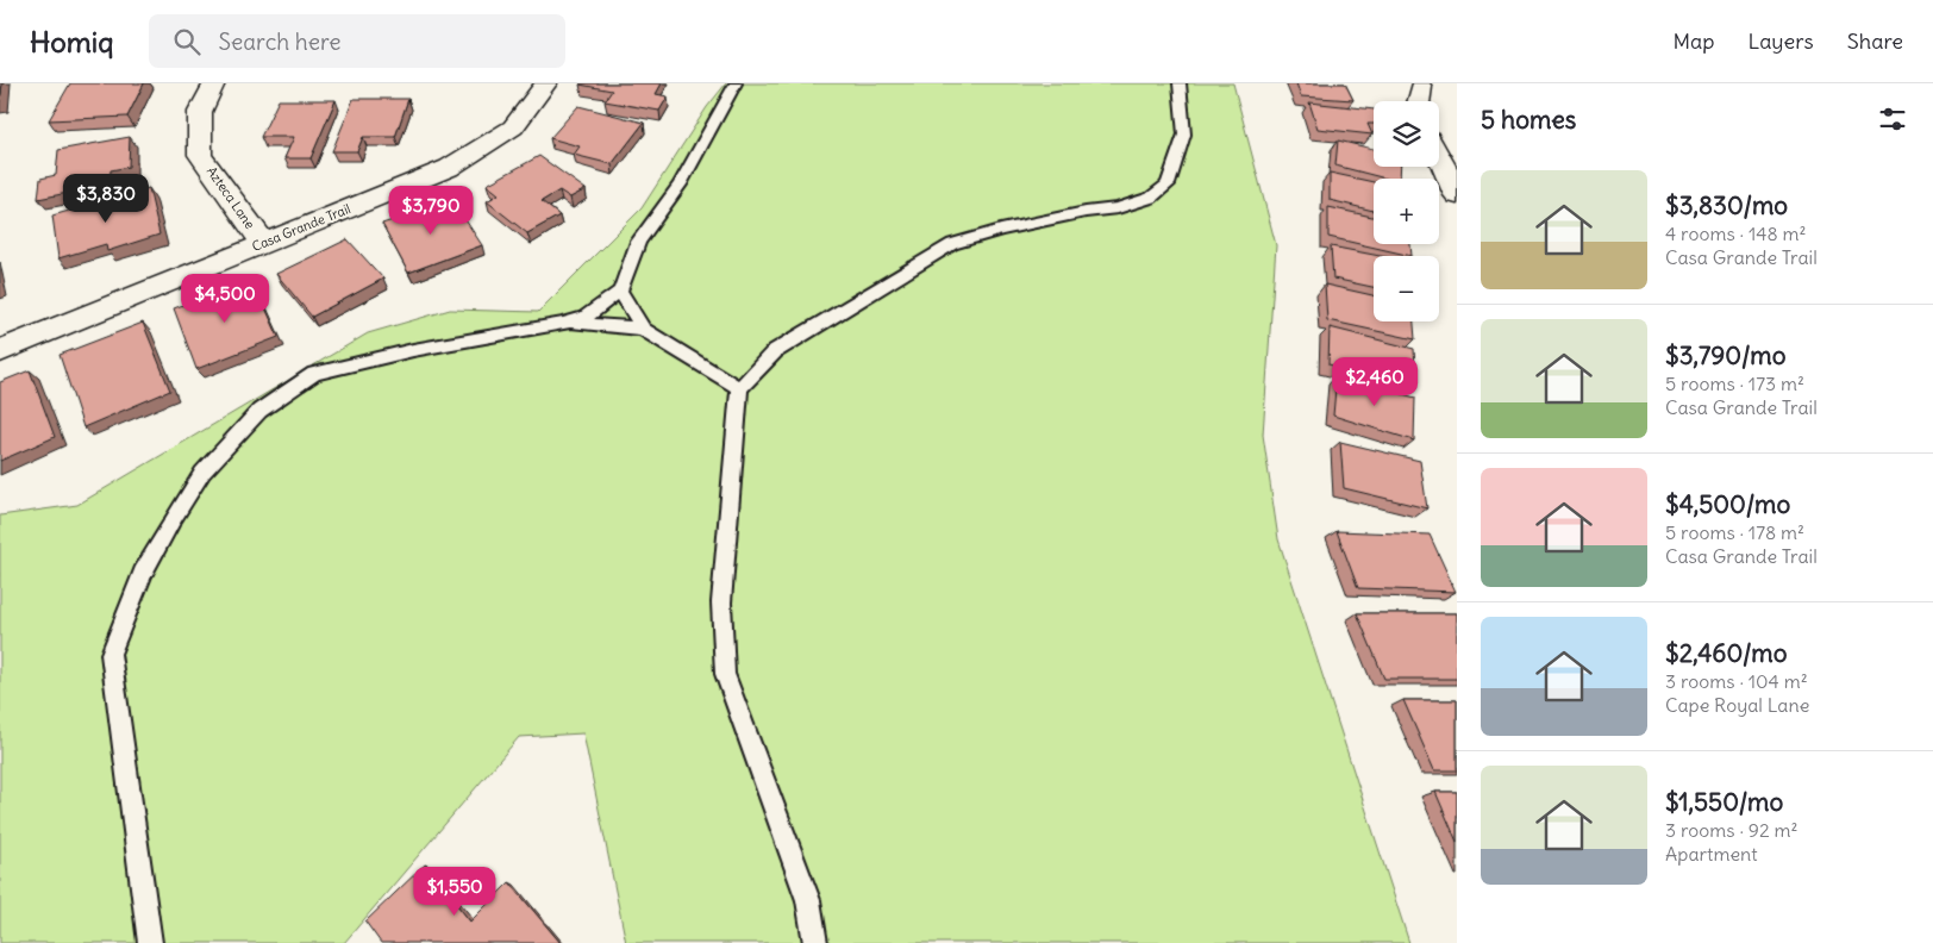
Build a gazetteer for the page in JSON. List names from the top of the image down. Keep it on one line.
{"streets":{"street":["Azteca Lane","Casa Grande Trail"]},"crossings":[["Azteca Lane","Casa Grande Trail"]],"page":{"header":"Homiq","search":"Search here","nav":["Map","Layers","Share"],"heading":"5 homes","map_buttons":["+","−"],"list":[{"name":"$3,830/mo","note":"4 rooms · 148 m² · Casa Grande Trail"},{"name":"$3,790/mo","note":"5 rooms · 173 m² · Casa Grande Trail"},{"name":"$4,500/mo","note":"5 rooms · 178 m² · Casa Grande Trail"},{"name":"$2,460/mo","note":"3 rooms · 104 m² · Cape Royal Lane"},{"name":"$1,550/mo","note":"3 rooms · 92 m² · Apartment"}],"price":["$3,830","$3,790","$4,500","$2,460","$1,550"]}}
